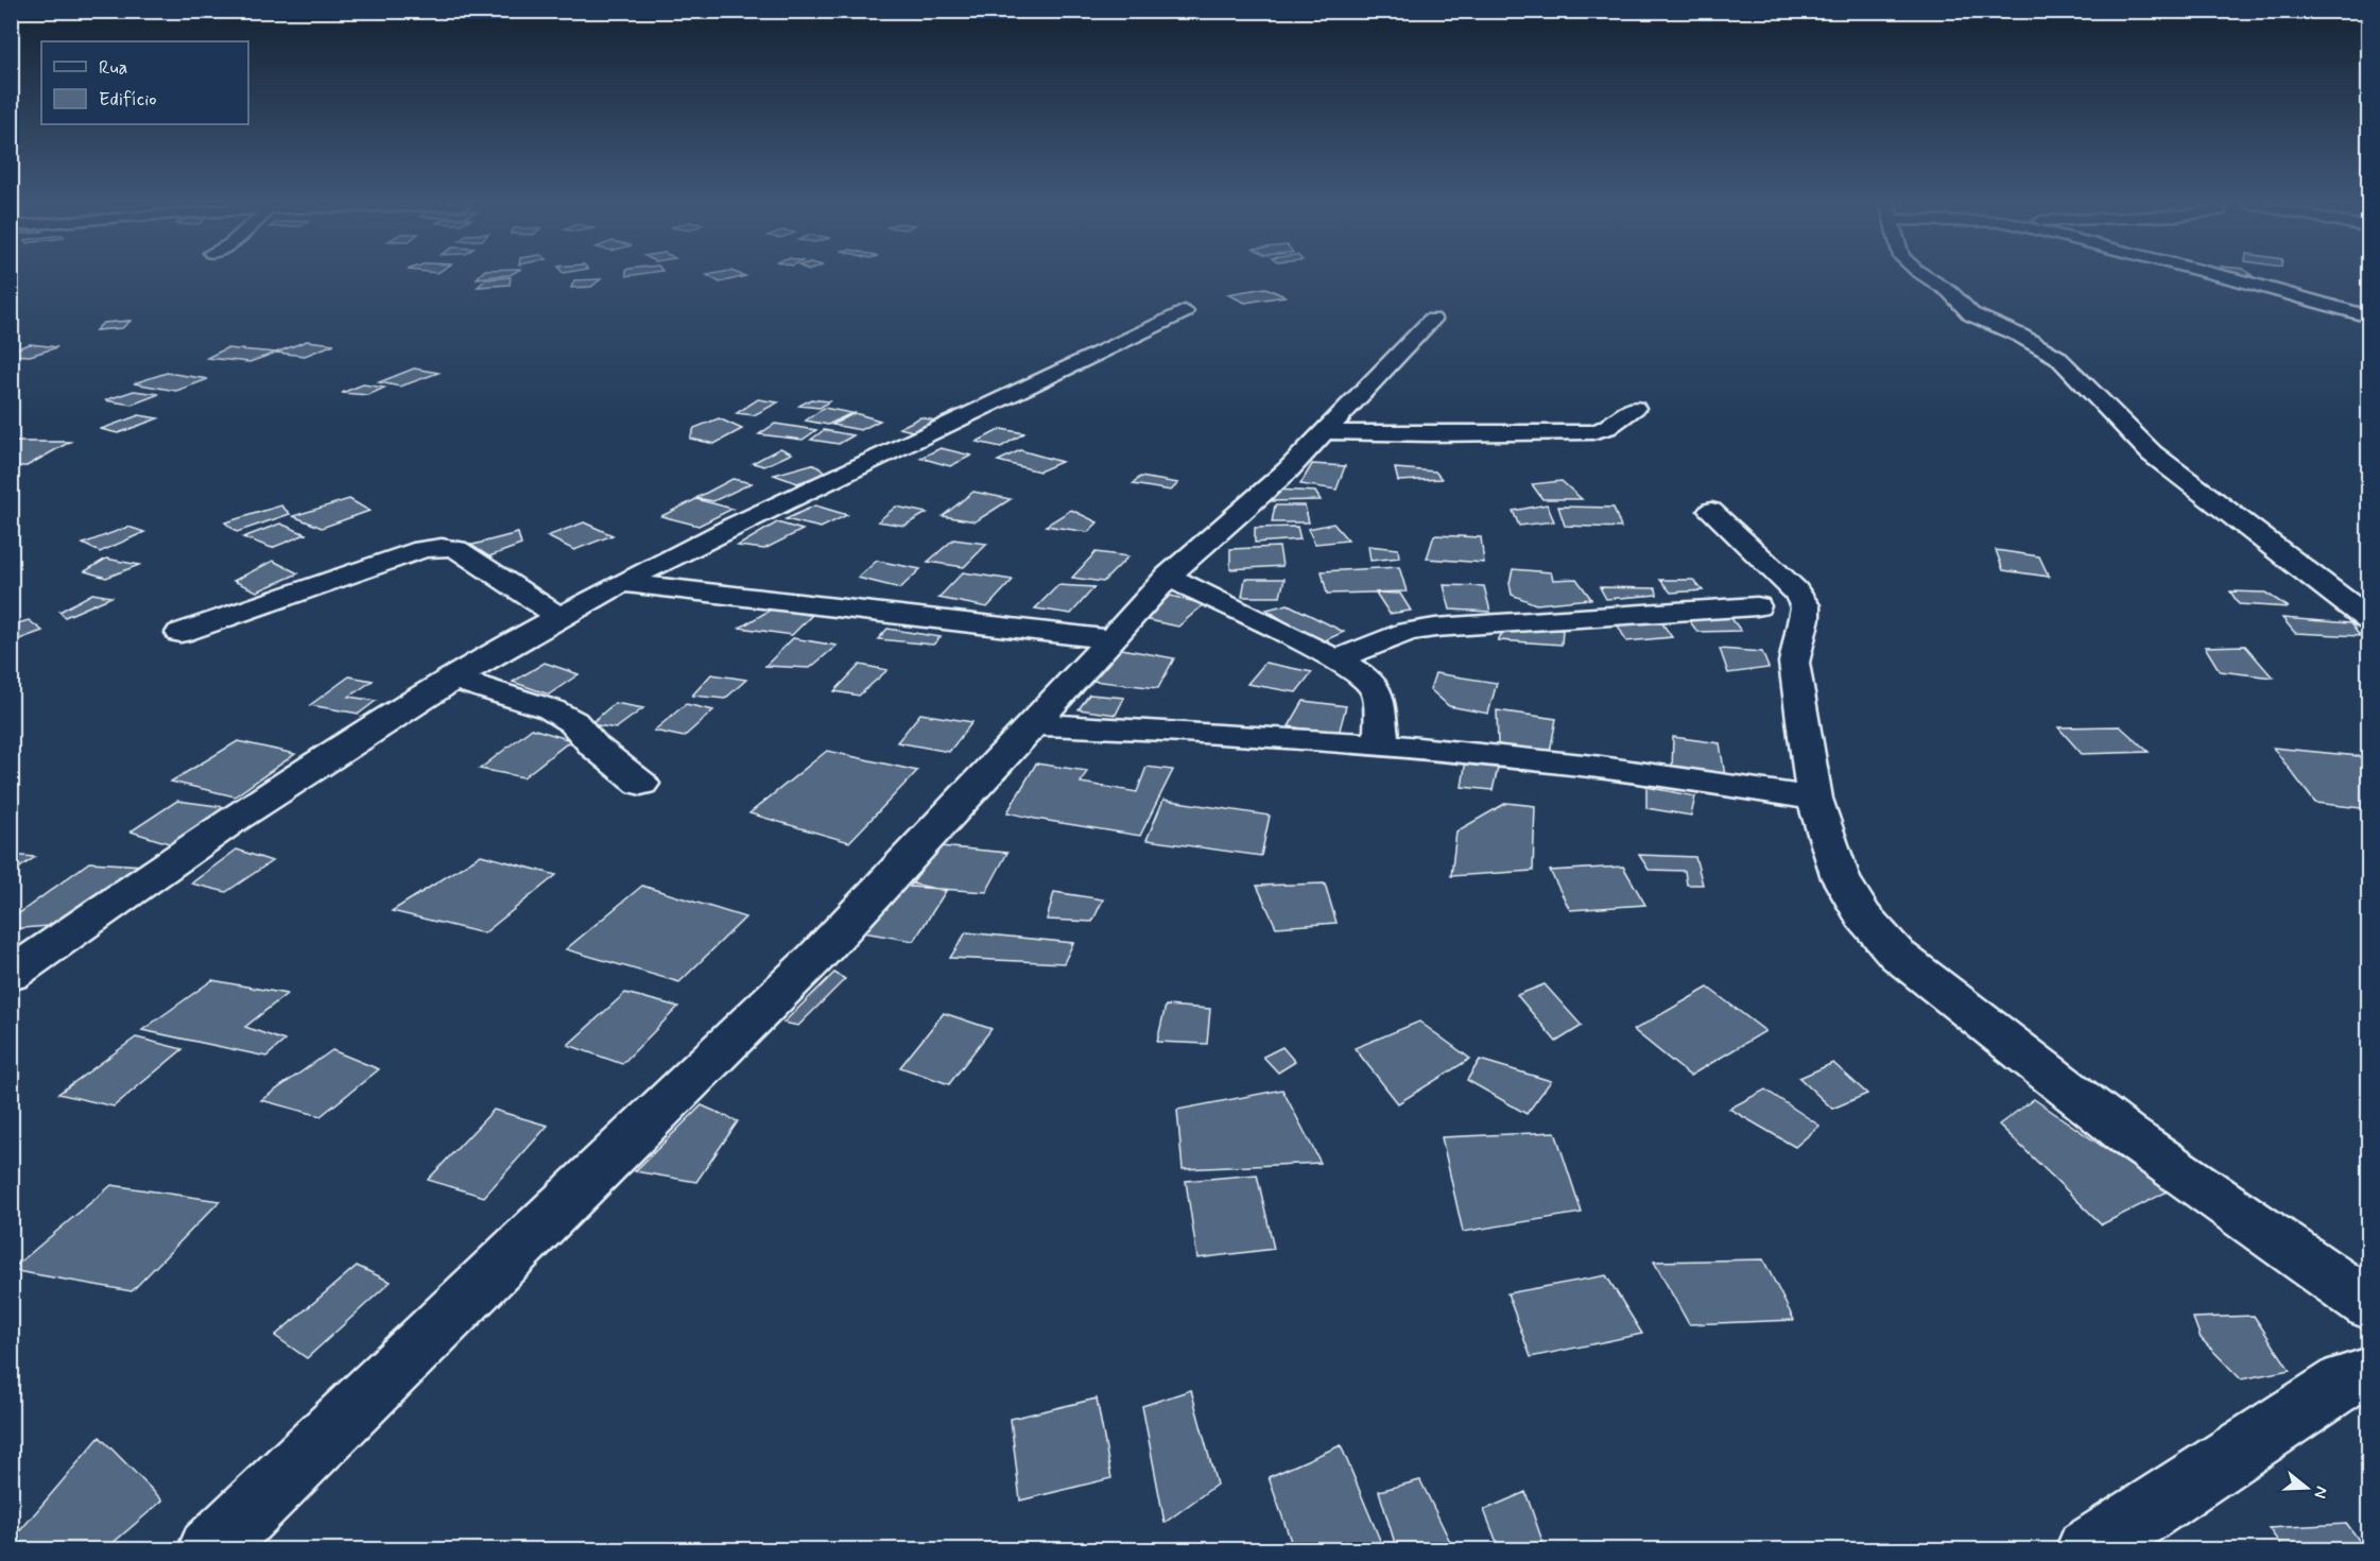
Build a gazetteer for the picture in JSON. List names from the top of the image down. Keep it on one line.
{"legend":["Rua","Edifício"],"north":"right"}
